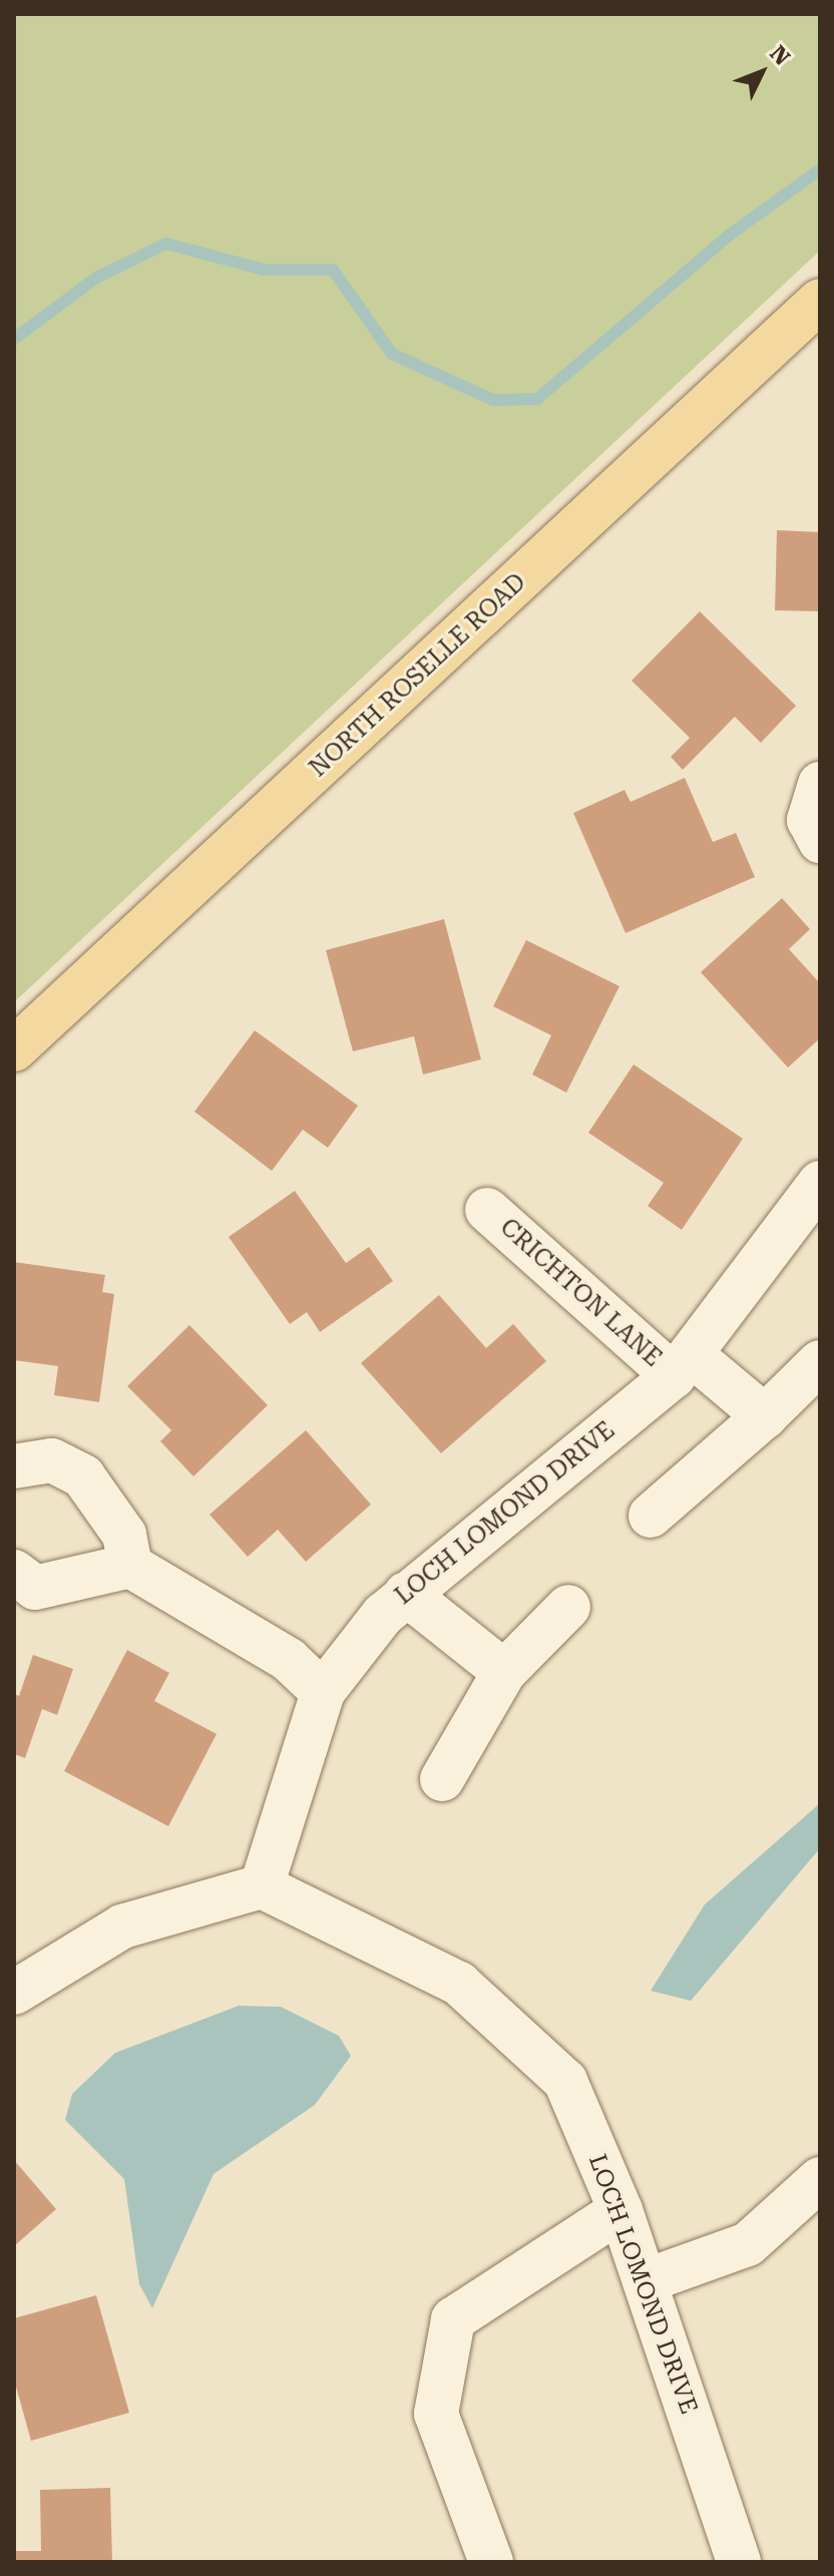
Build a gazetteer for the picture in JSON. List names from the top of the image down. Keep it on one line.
{"streets":{"main road":["NORTH ROSELLE ROAD"],"street":["CRICHTON LANE","LOCH LOMOND DRIVE"]},"crossings":[["CRICHTON LANE","LOCH LOMOND DRIVE"]],"north":"top right"}
